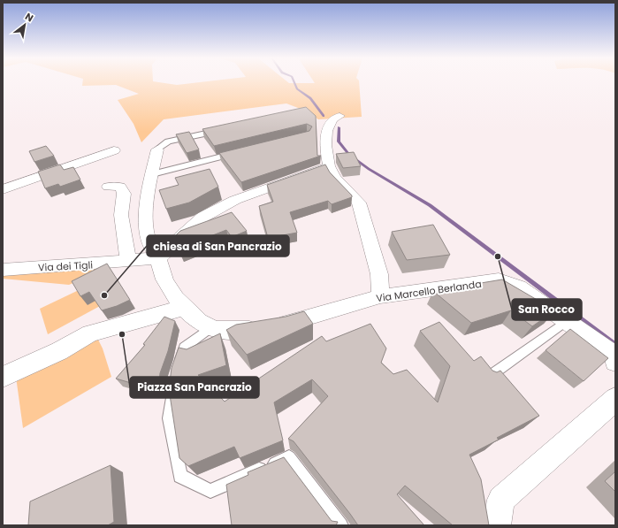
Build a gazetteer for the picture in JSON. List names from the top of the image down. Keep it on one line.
{"streets":{"street":["Via dei Tigli","Via Marcello Berlanda"]},"places":["San Rocco","chiesa di San Pancrazio","Piazza San Pancrazio"],"north":"top right"}
